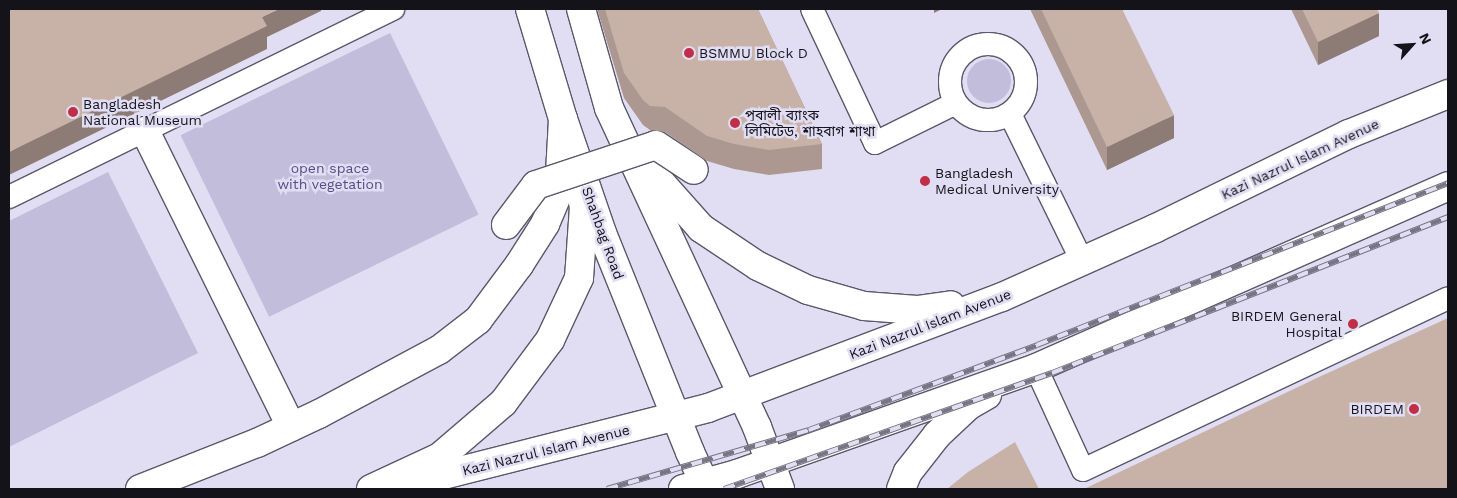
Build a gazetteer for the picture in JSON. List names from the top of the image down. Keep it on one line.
{"streets":{"main road":["Kazi Nazrul Islam Avenue","Shahbag Road"]},"crossings":[["Kazi Nazrul Islam Avenue","Shahbag Road"]],"parks":["open space with vegetation"],"places":["BSMMU Block D","Bangladesh National Museum","পূবালী ব্যাংক লিমিটেড, শাহবাগ শাখা","Bangladesh Medical University","BIRDEM General Hospital","BIRDEM"],"north":"top right"}
